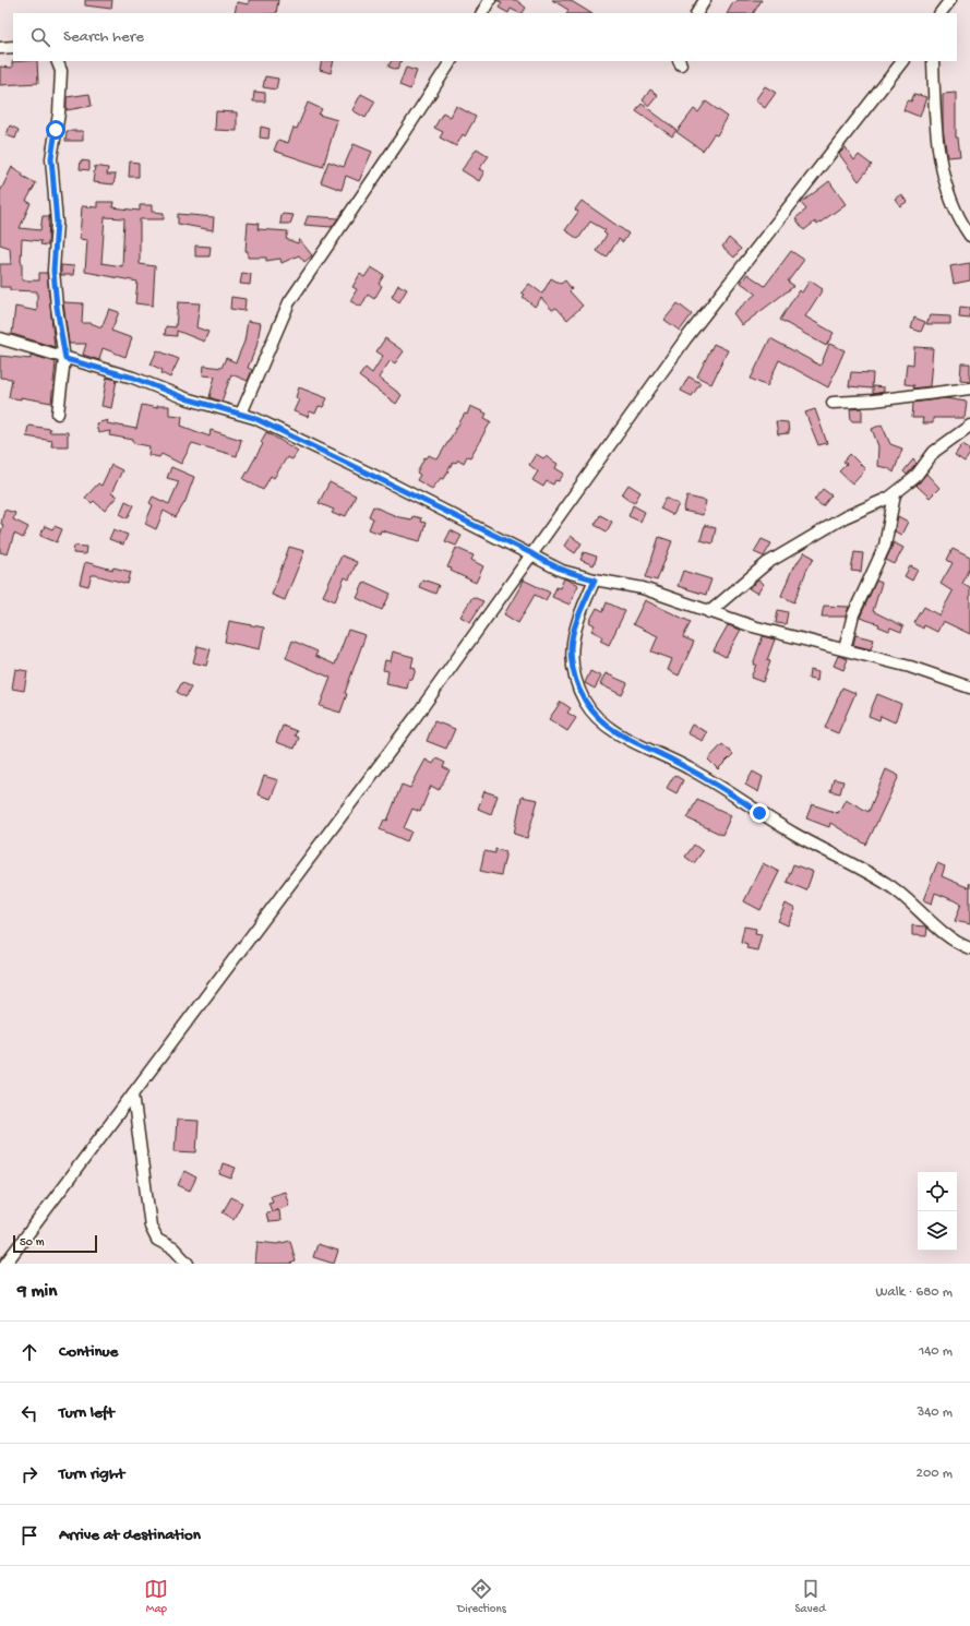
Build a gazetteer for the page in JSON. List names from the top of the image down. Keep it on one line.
{"scale_bar":"50 m","page":{"search":"Search here","scale":"50 m","heading":["9 min","Walk · 680 m"],"list":[["Continue","140 m"],["Turn left","340 m"],["Turn right","200 m"],"Arrive at destination"],"nav":["Map","Directions","Saved"]}}
